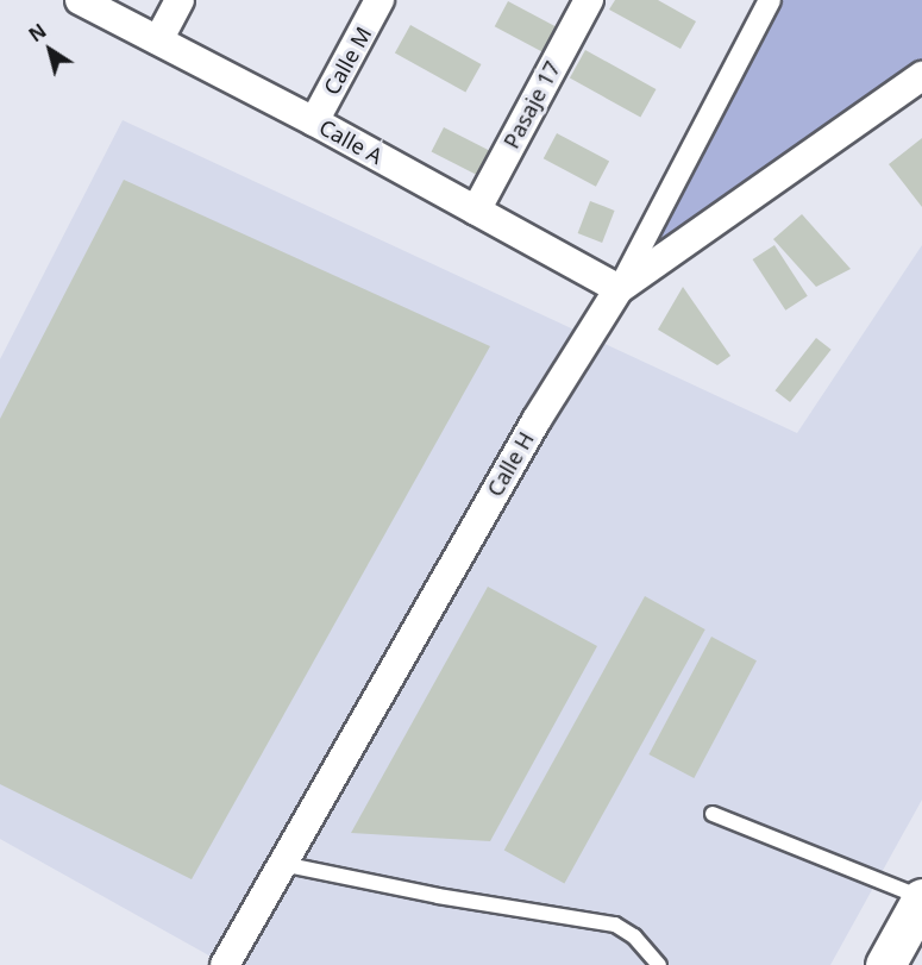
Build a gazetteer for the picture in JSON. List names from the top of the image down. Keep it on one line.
{"streets":{"street":["Calle M","Pasaje 17","Calle A","Calle H"]},"crossings":[["Calle M","Calle A"],["Pasaje 17","Calle A"],["Calle A","Calle H"]],"north":"top left"}
